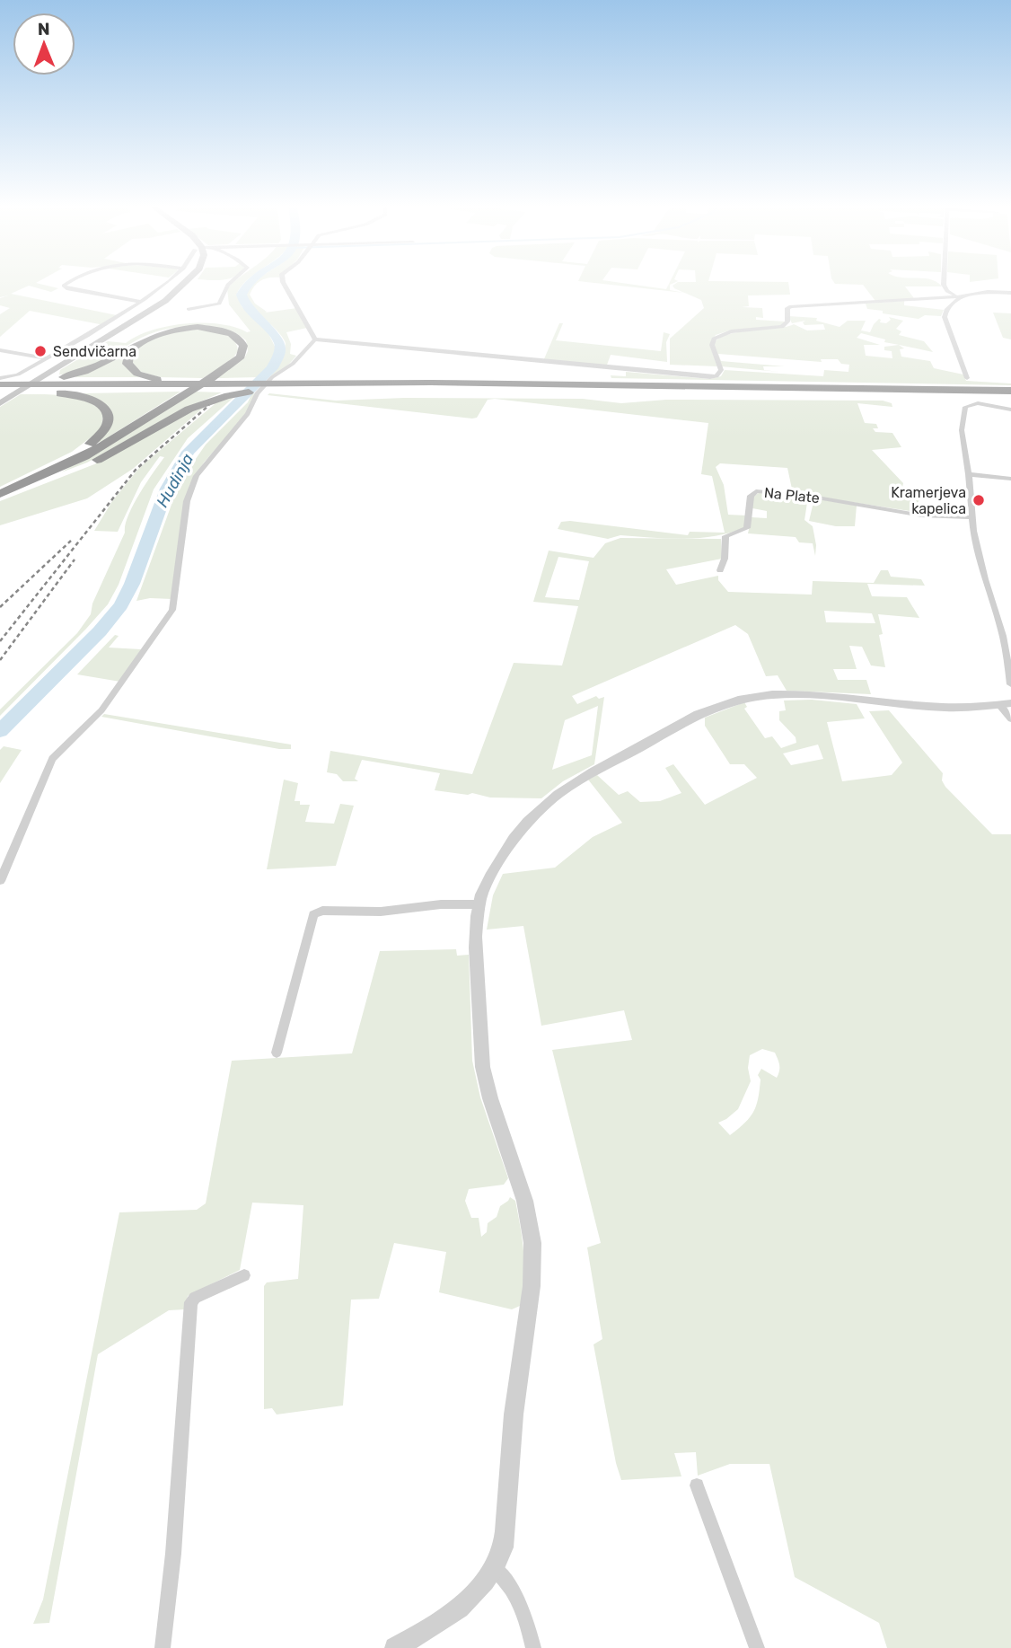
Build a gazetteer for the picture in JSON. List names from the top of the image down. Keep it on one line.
{"streets":{"street":["Na Plate"]},"water":["Hudinja"],"places":["Sendvičarna","Kramerjeva kapelica"],"north":"top"}
